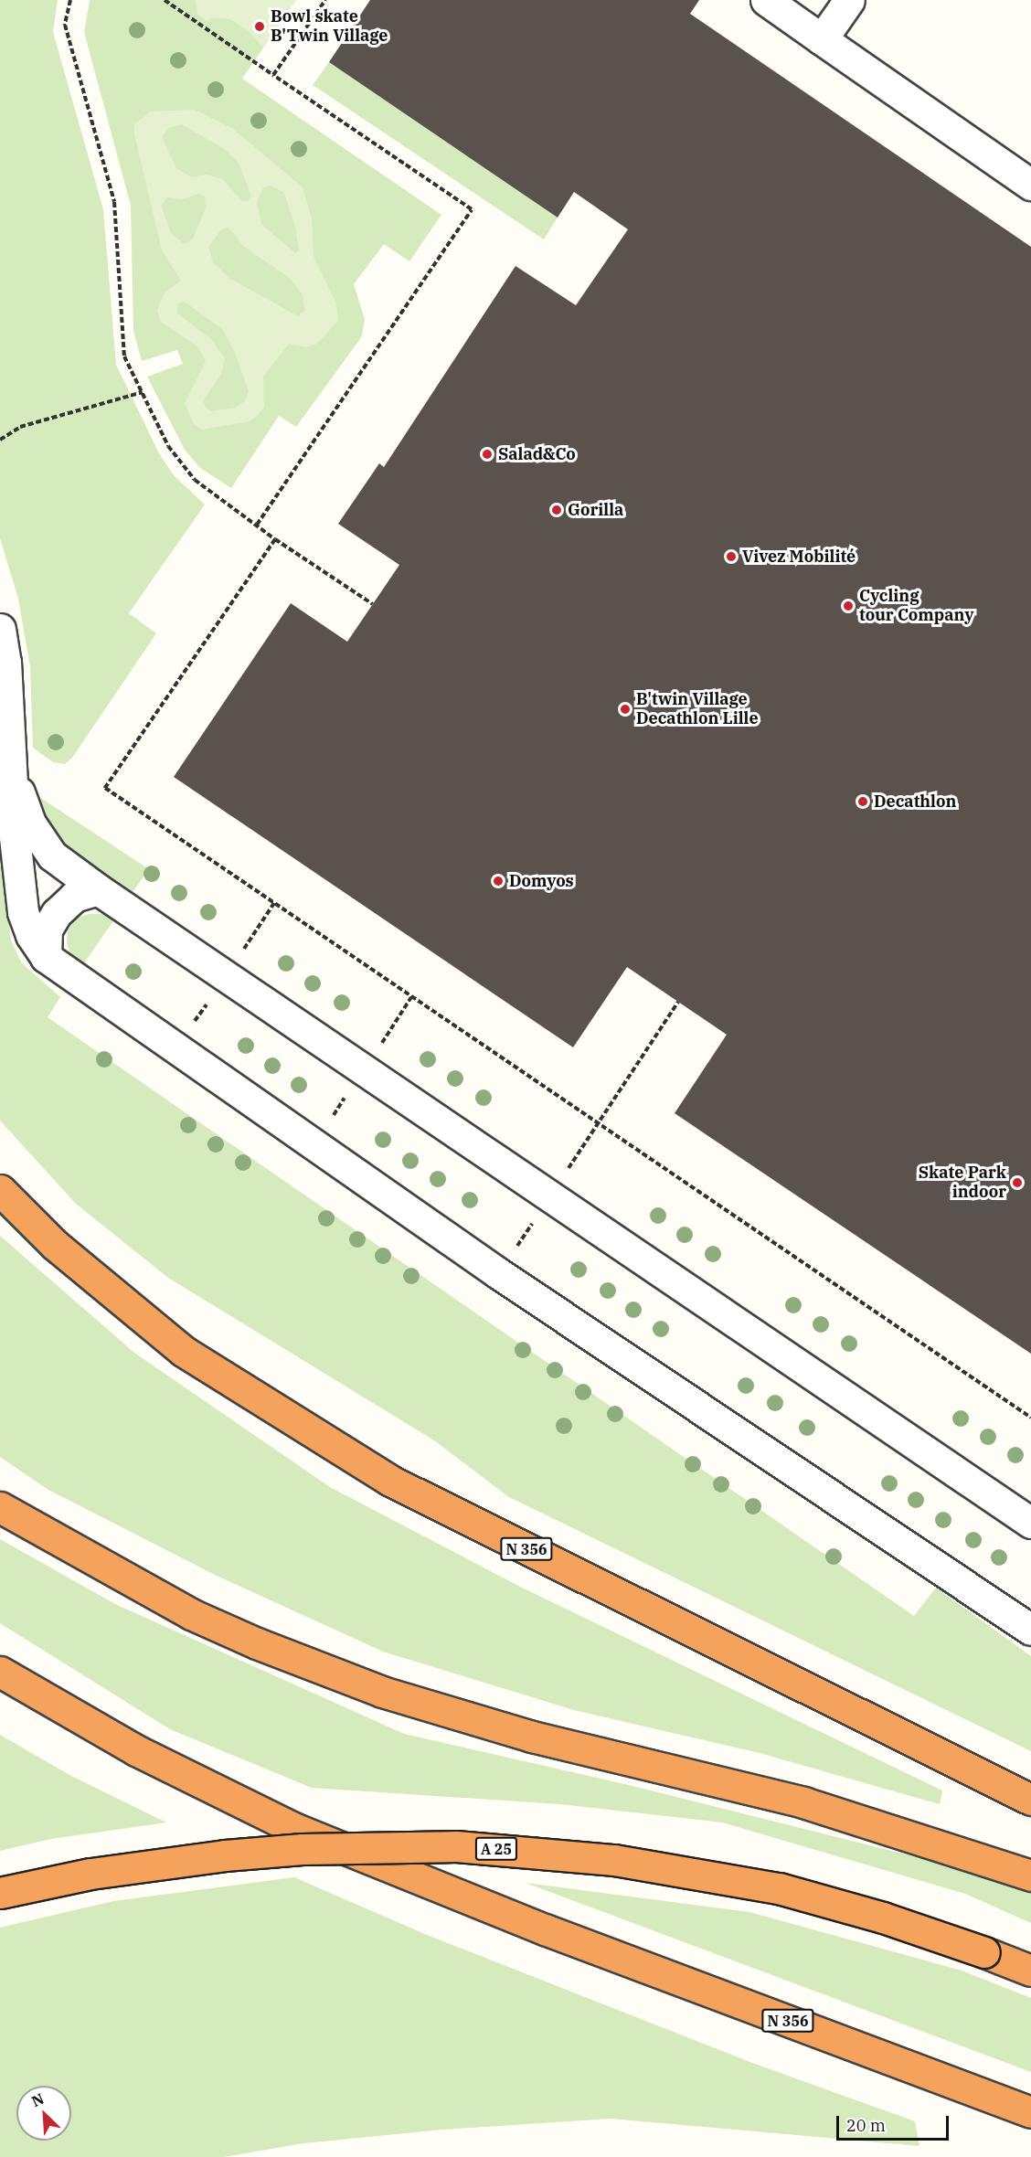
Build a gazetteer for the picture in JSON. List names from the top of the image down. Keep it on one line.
{"streets":{"highway":["N 356","A 25"]},"places":["Bowl skate B'Twin Village","Salad&Co","Gorilla","Vivez Mobilité","Cycling tour Company","B'twin Village Decathlon Lille","Decathlon","Domyos","Skate Park indoor"],"scale_bar":"20 m","north":"top left"}
